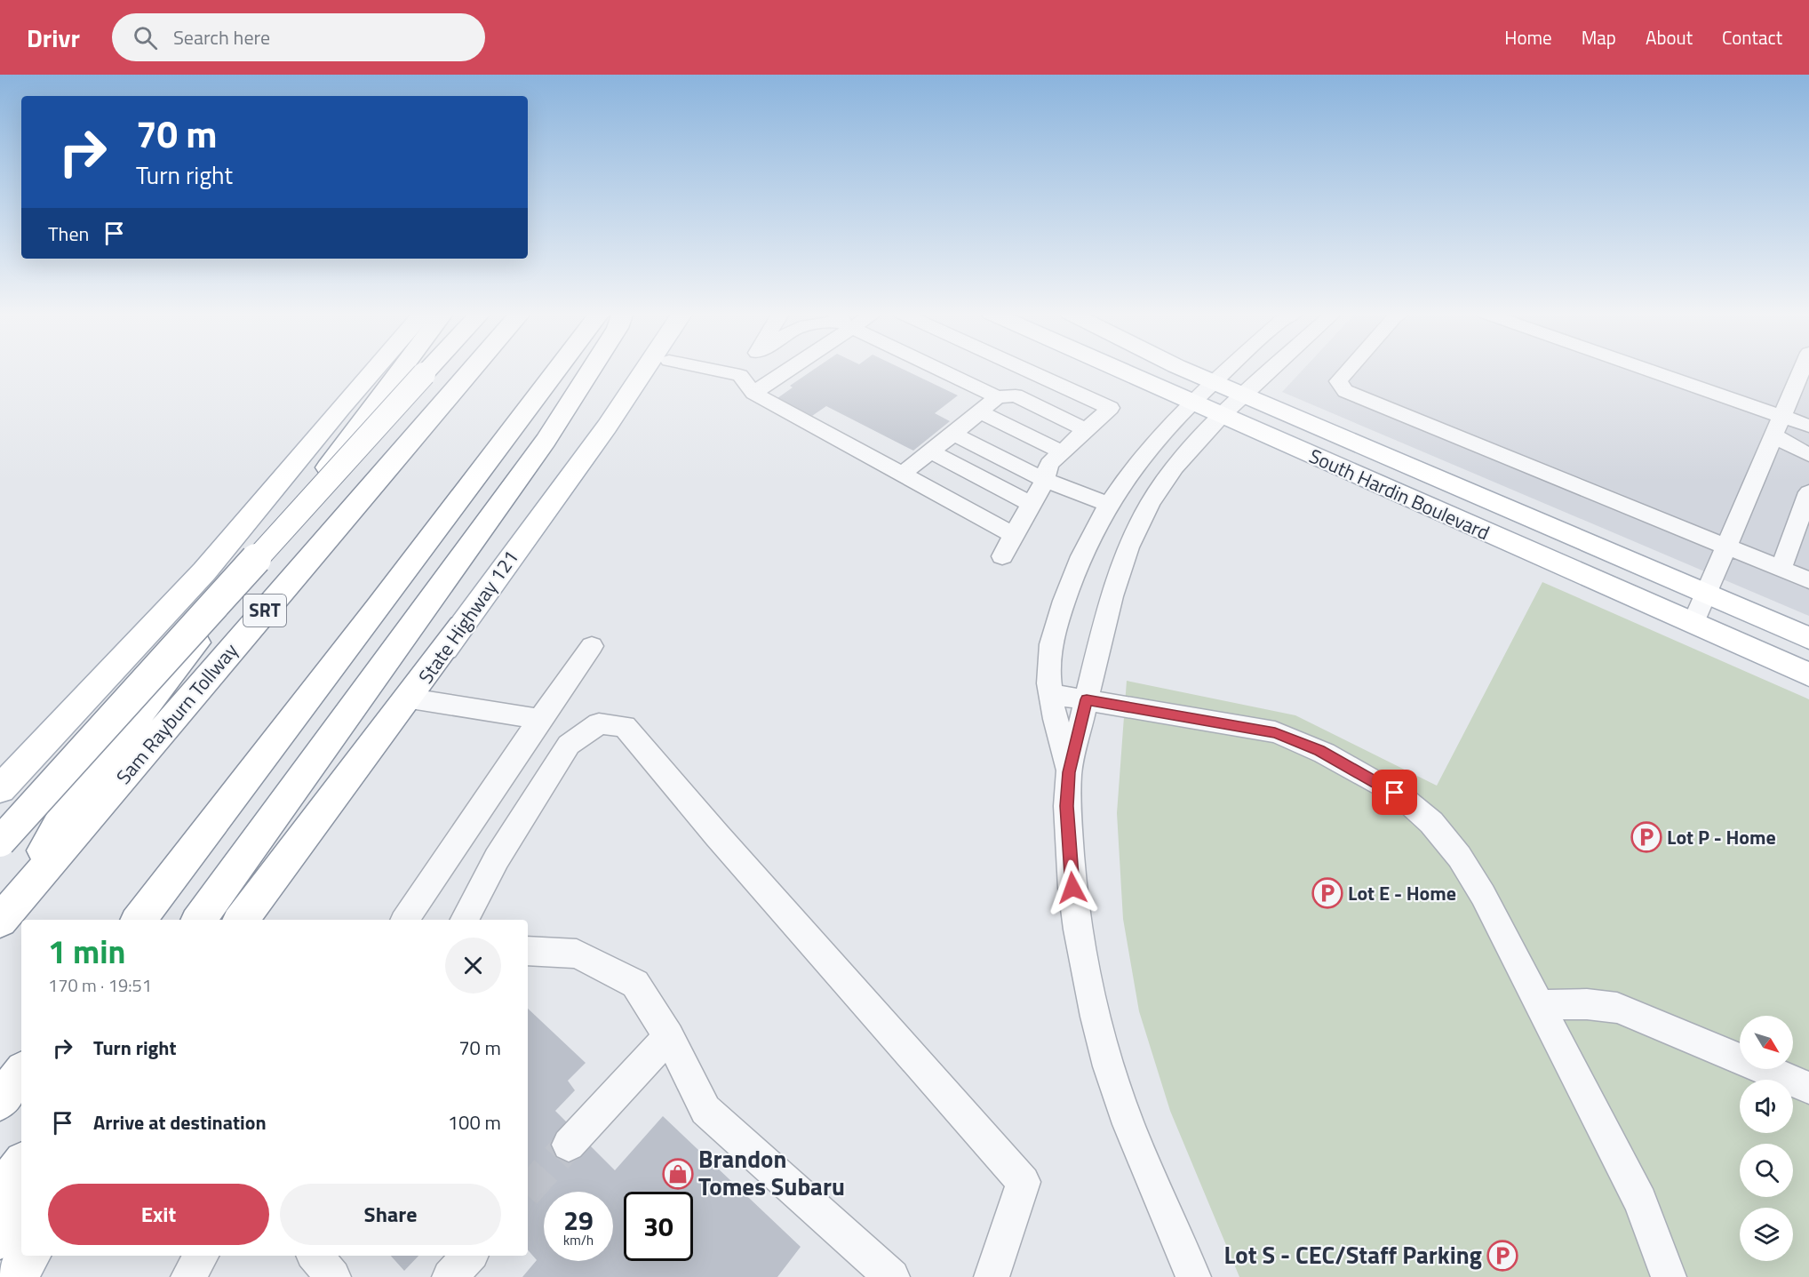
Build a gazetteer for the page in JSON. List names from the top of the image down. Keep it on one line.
{"streets":{"main road":["South Hardin Boulevard","SRT","State Highway 121","Sam Rayburn Tollway"]},"places":{"parking":["Lot P - Home","Lot E - Home","Lot S - CEC/Staff Parking"],"shop":["Brandon Tomes Subaru"]},"north":"bottom right","page":{"header":"Drivr","search":"Search here","nav":["Home","Map","About","Contact"],"turn":["70 m","Turn right"],"then":"Then","heading":["1 min","170 m · 19:51"],"list":[{"name":"Turn right","value":"70 m"},{"name":"Arrive at destination","value":"100 m"}],"buttons":["Exit","Share"],"speed":"29 km/h","limit":"30"}}
